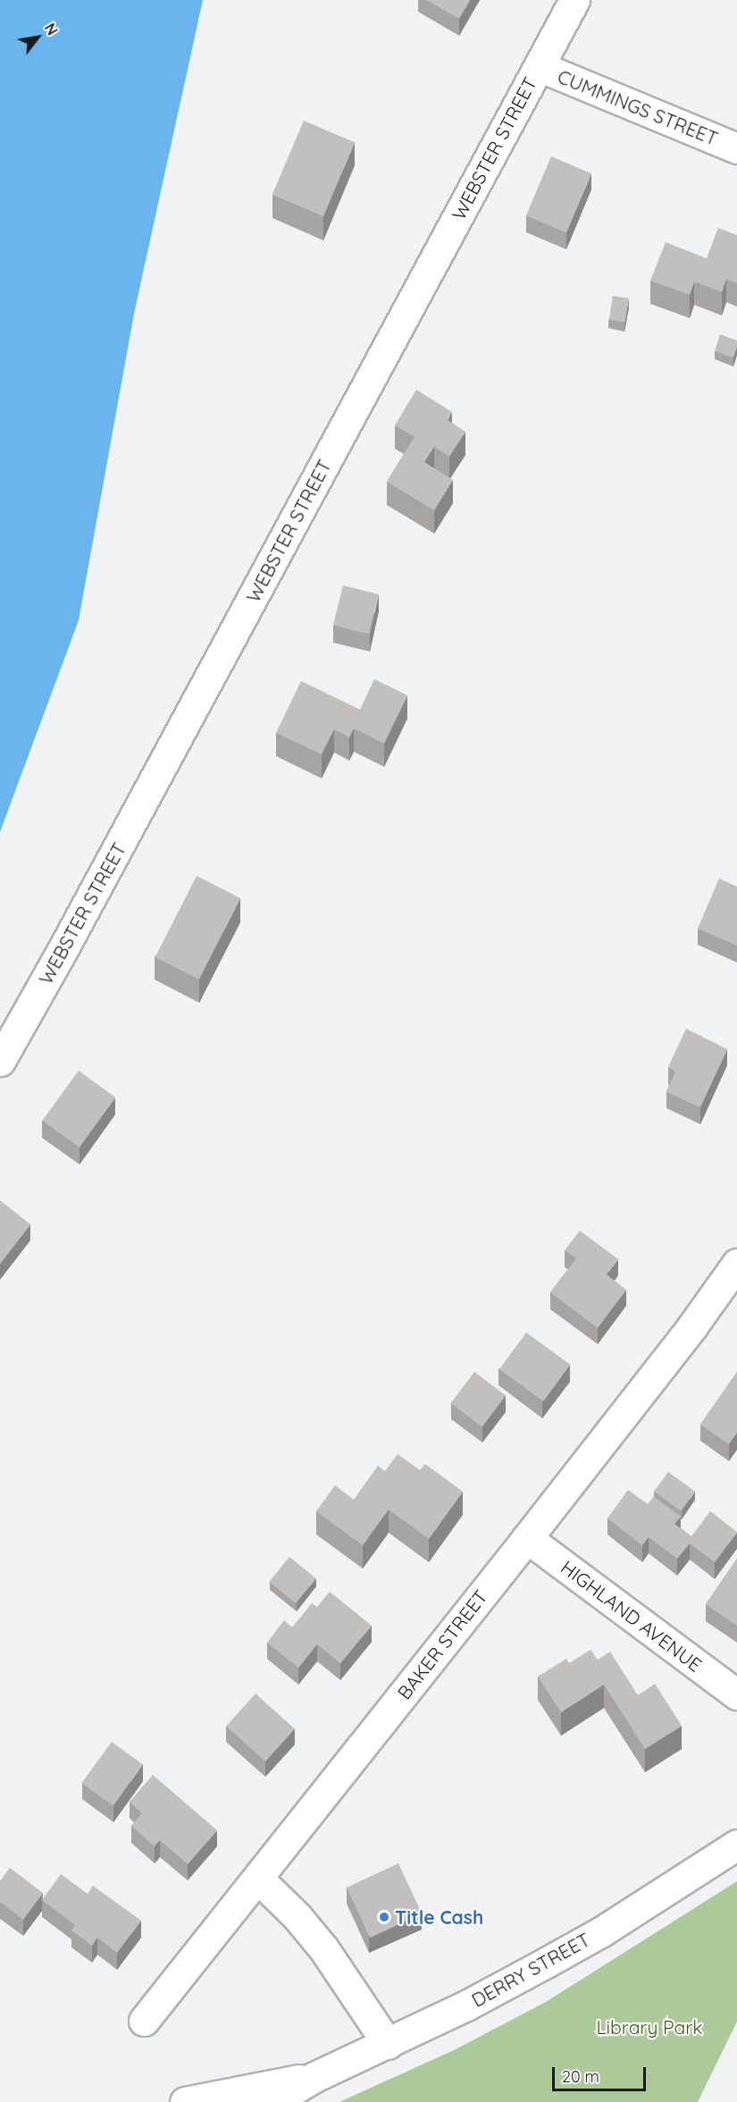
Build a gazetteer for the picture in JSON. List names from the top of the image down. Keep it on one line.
{"streets":{"street":["CUMMINGS STREET","WEBSTER STREET","HIGHLAND AVENUE","BAKER STREET","DERRY STREET"]},"crossings":[["CUMMINGS STREET","WEBSTER STREET"],["HIGHLAND AVENUE","BAKER STREET"]],"parks":["Library Park"],"places":["Title Cash"],"scale_bar":"20 m","north":"top right"}
